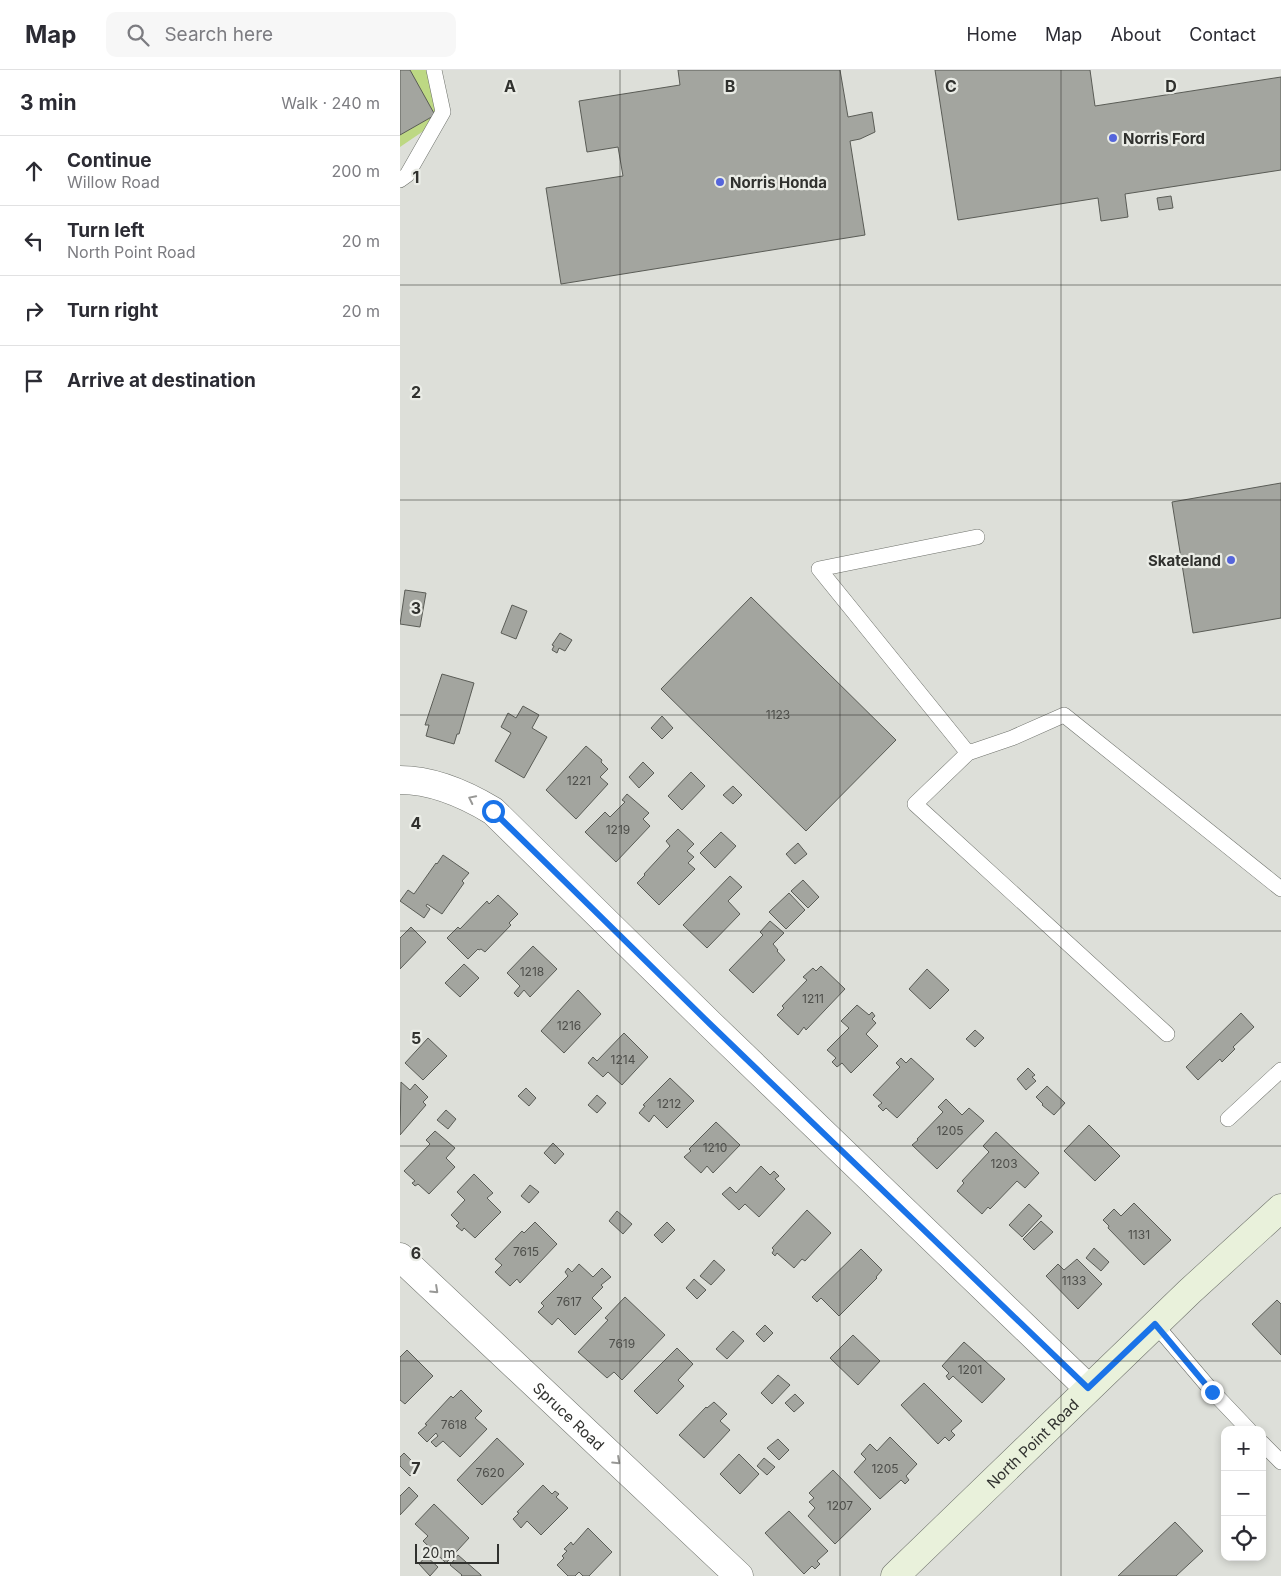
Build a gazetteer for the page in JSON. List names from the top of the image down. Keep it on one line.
{"streets":{"street":["Spruce Road","North Point Road"]},"one_way":["Spruce Road"],"places":["Norris Ford","Norris Honda","Skateland"],"house_numbers":["1123","1221","1219","1218","1211","1216","1214","1212","1205","1210","1203","1131","7615","1133","7617","7619","1201","7618","1205","7620","1207"],"scale_bar":"20 m","page":{"header":"Map","search":"Search here","nav":["Home","Map","About","Contact"],"heading":["3 min","Walk · 240 m"],"list":[["Continue","Willow Road","200 m"],["Turn left","North Point Road","20 m"],["Turn right","20 m"],"Arrive at destination"],"map_buttons":["+","−"],"scale":"20 m"},"grid":{"columns":["A","B","C","D"],"rows":["1","2","3","4","5","6","7"]}}
